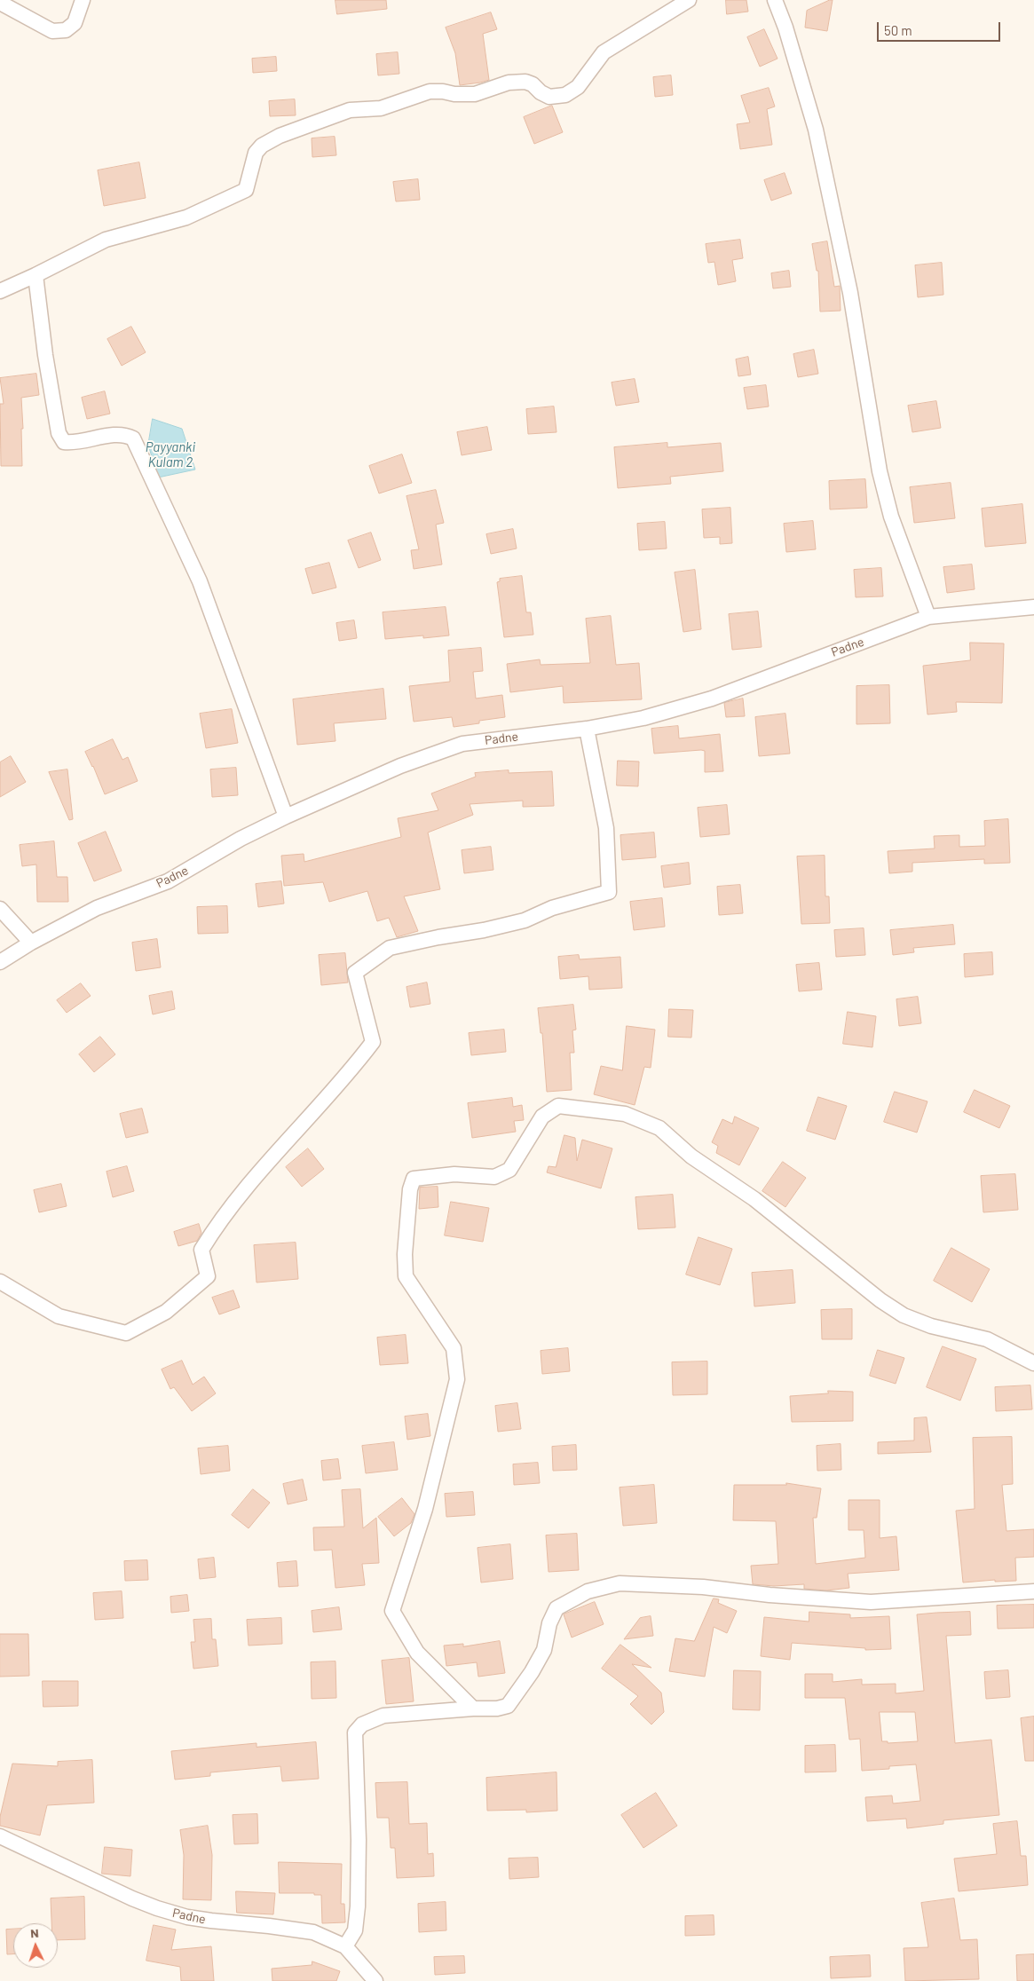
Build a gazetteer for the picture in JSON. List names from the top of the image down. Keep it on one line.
{"streets":{"street":["Padne"]},"water":["Payyanki Kulam 2"],"scale_bar":"50 m","north":"top"}
